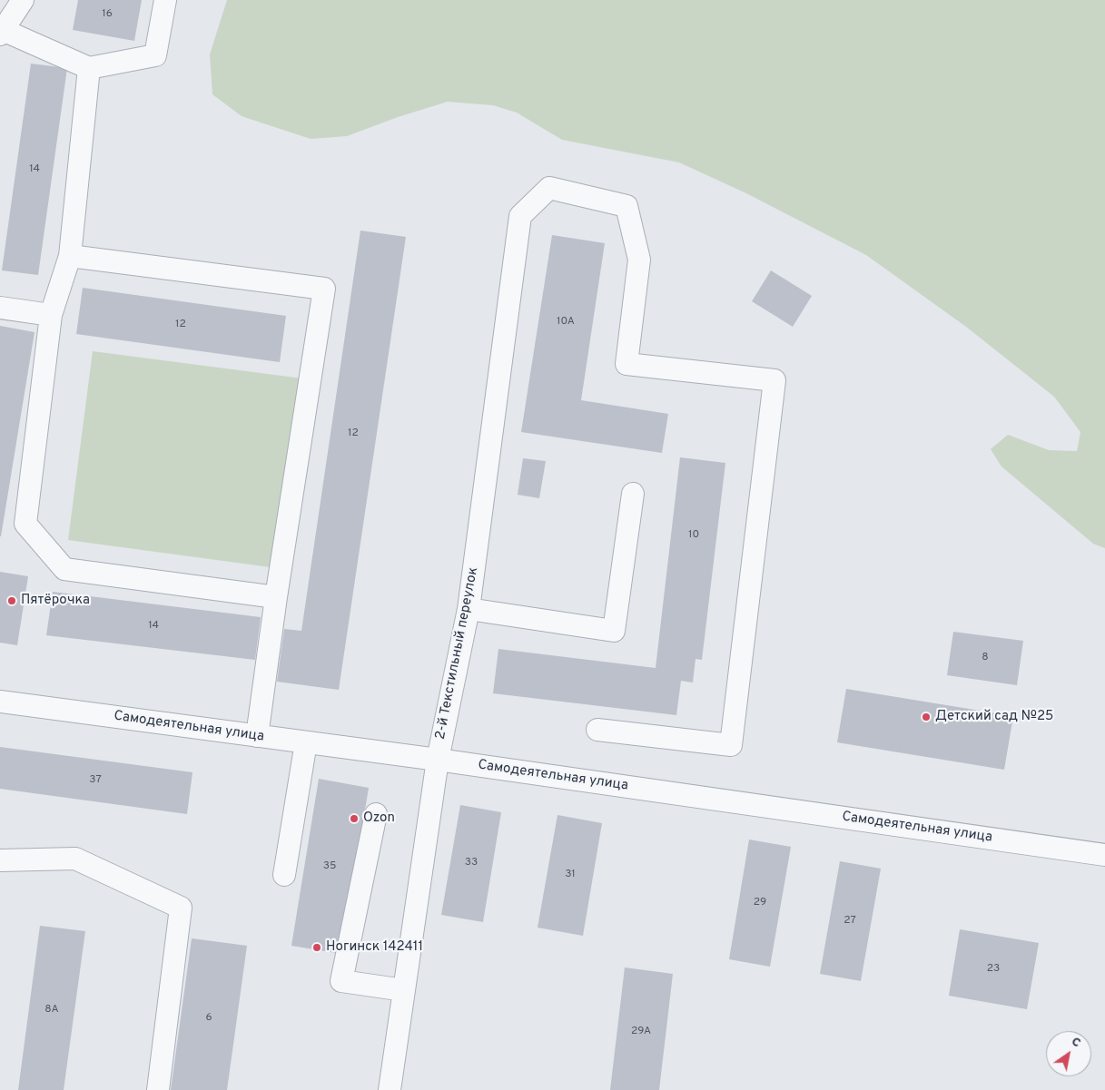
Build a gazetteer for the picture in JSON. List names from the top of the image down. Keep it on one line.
{"streets":{"street":["2-й Текстильный переулок","Самодеятельная улица"]},"crossings":[["2-й Текстильный переулок","Самодеятельная улица"]],"places":["Пятёрочка","Детский сад №25","Ozon","Ногинск 142411"],"house_numbers":["16","14","10А","12","12","10","14","8","37","33","35","31","29","27","23","8А","6","29А"],"north":"top right"}
